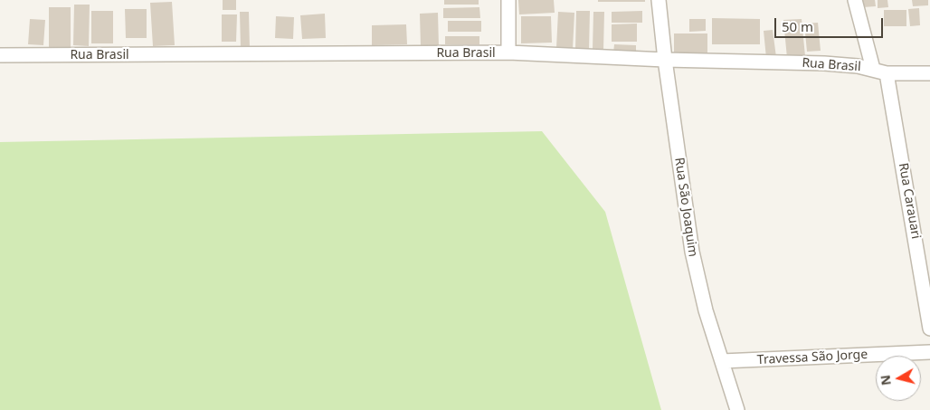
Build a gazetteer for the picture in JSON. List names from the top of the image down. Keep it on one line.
{"streets":{"street":["Rua Brasil","Rua Carauari","Rua São Joaquim","Travessa São Jorge"]},"crossings":[["Rua Brasil","Rua Carauari"],["Rua Brasil","Rua São Joaquim"],["Rua São Joaquim","Travessa São Jorge"]],"scale_bar":"50 m","north":"left"}
